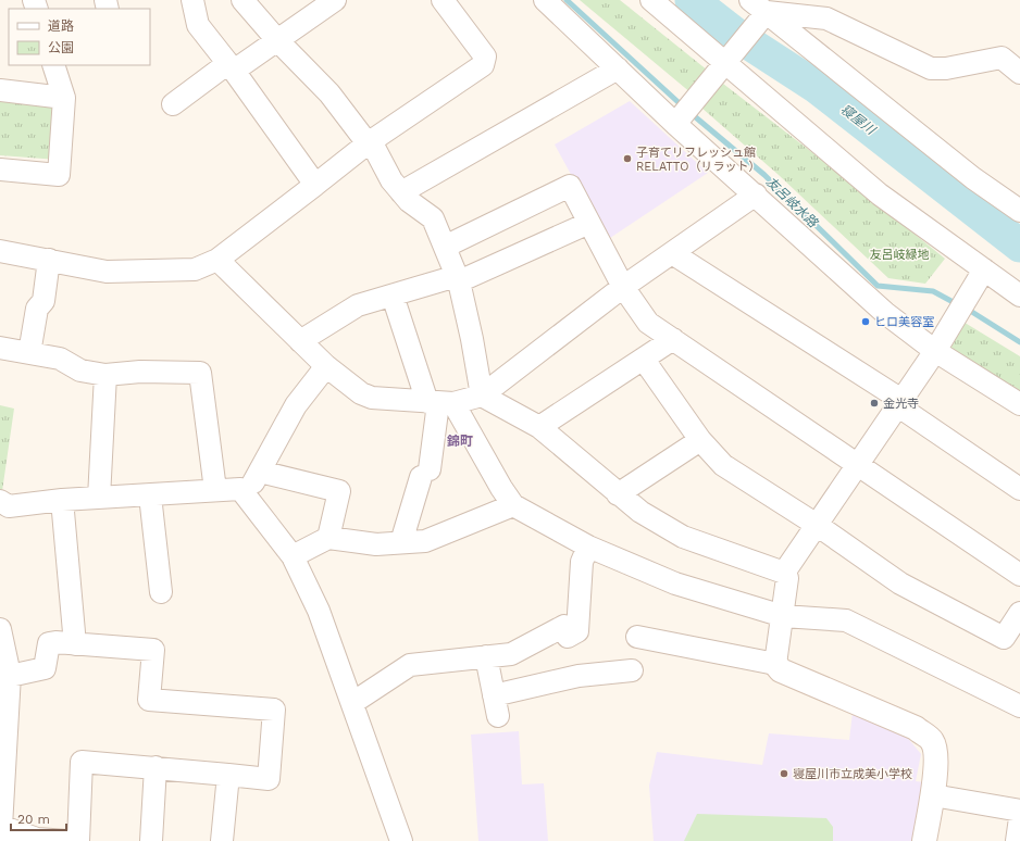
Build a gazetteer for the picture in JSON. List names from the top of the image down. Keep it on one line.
{"districts":["錦町"],"water":["寝屋川","友呂岐水路"],"parks":["友呂岐緑地"],"places":["子育てリフレッシュ館 RELATTO（リラット）","ヒロ美容室","金光寺","寝屋川市立成美小学校"],"legend":["道路","公園"],"scale_bar":"20 m"}
